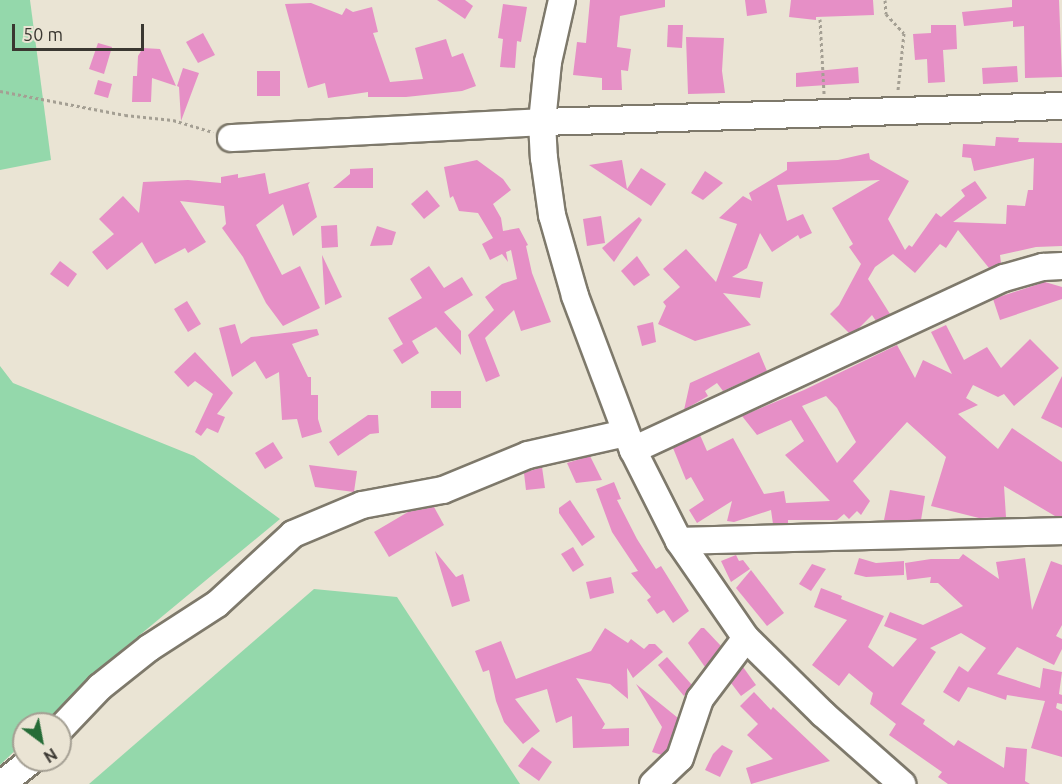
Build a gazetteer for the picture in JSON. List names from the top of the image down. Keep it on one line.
{"scale_bar":"50 m","north":"bottom right"}
